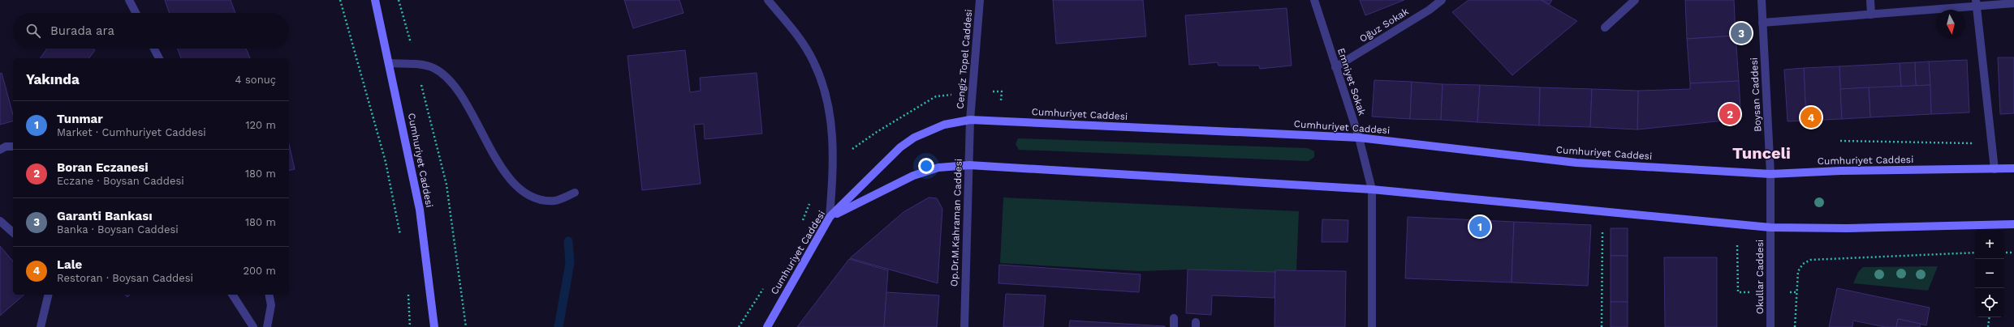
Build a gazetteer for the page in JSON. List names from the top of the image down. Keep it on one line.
{"streets":{"main road":["Cumhuriyet Caddesi"],"street":["Oğuz Sokak","Cengiz Topel Caddesi","Emniyet Sokak","Boysan Caddesi","Op.Dr.M.Kahraman Caddesi","Okullar Caddesi"]},"crossings":[["Oğuz Sokak","Emniyet Sokak"],["Cengiz Topel Caddesi","Cumhuriyet Caddesi"],["Cengiz Topel Caddesi","Op.Dr.M.Kahraman Caddesi"],["Emniyet Sokak","Cumhuriyet Caddesi"],["Boysan Caddesi","Cumhuriyet Caddesi"],["Boysan Caddesi","Okullar Caddesi"],["Cumhuriyet Caddesi","Op.Dr.M.Kahraman Caddesi"]],"districts":["Tunceli"],"north":"bottom","page":{"search":"Burada ara","pins":["3","2","4","1"],"heading":["Yakında","4 sonuç"],"list":[{"mark":"1","name":"Tunmar","note":"Market · Cumhuriyet Caddesi","value":"120 m"},{"mark":"2","name":"Boran Eczanesi","note":"Eczane · Boysan Caddesi","value":"180 m"},{"mark":"3","name":"Garanti Bankası","note":"Banka · Boysan Caddesi","value":"180 m"},{"mark":"4","name":"Lale","note":"Restoran · Boysan Caddesi","value":"200 m"}],"map_buttons":["+","−"]}}
